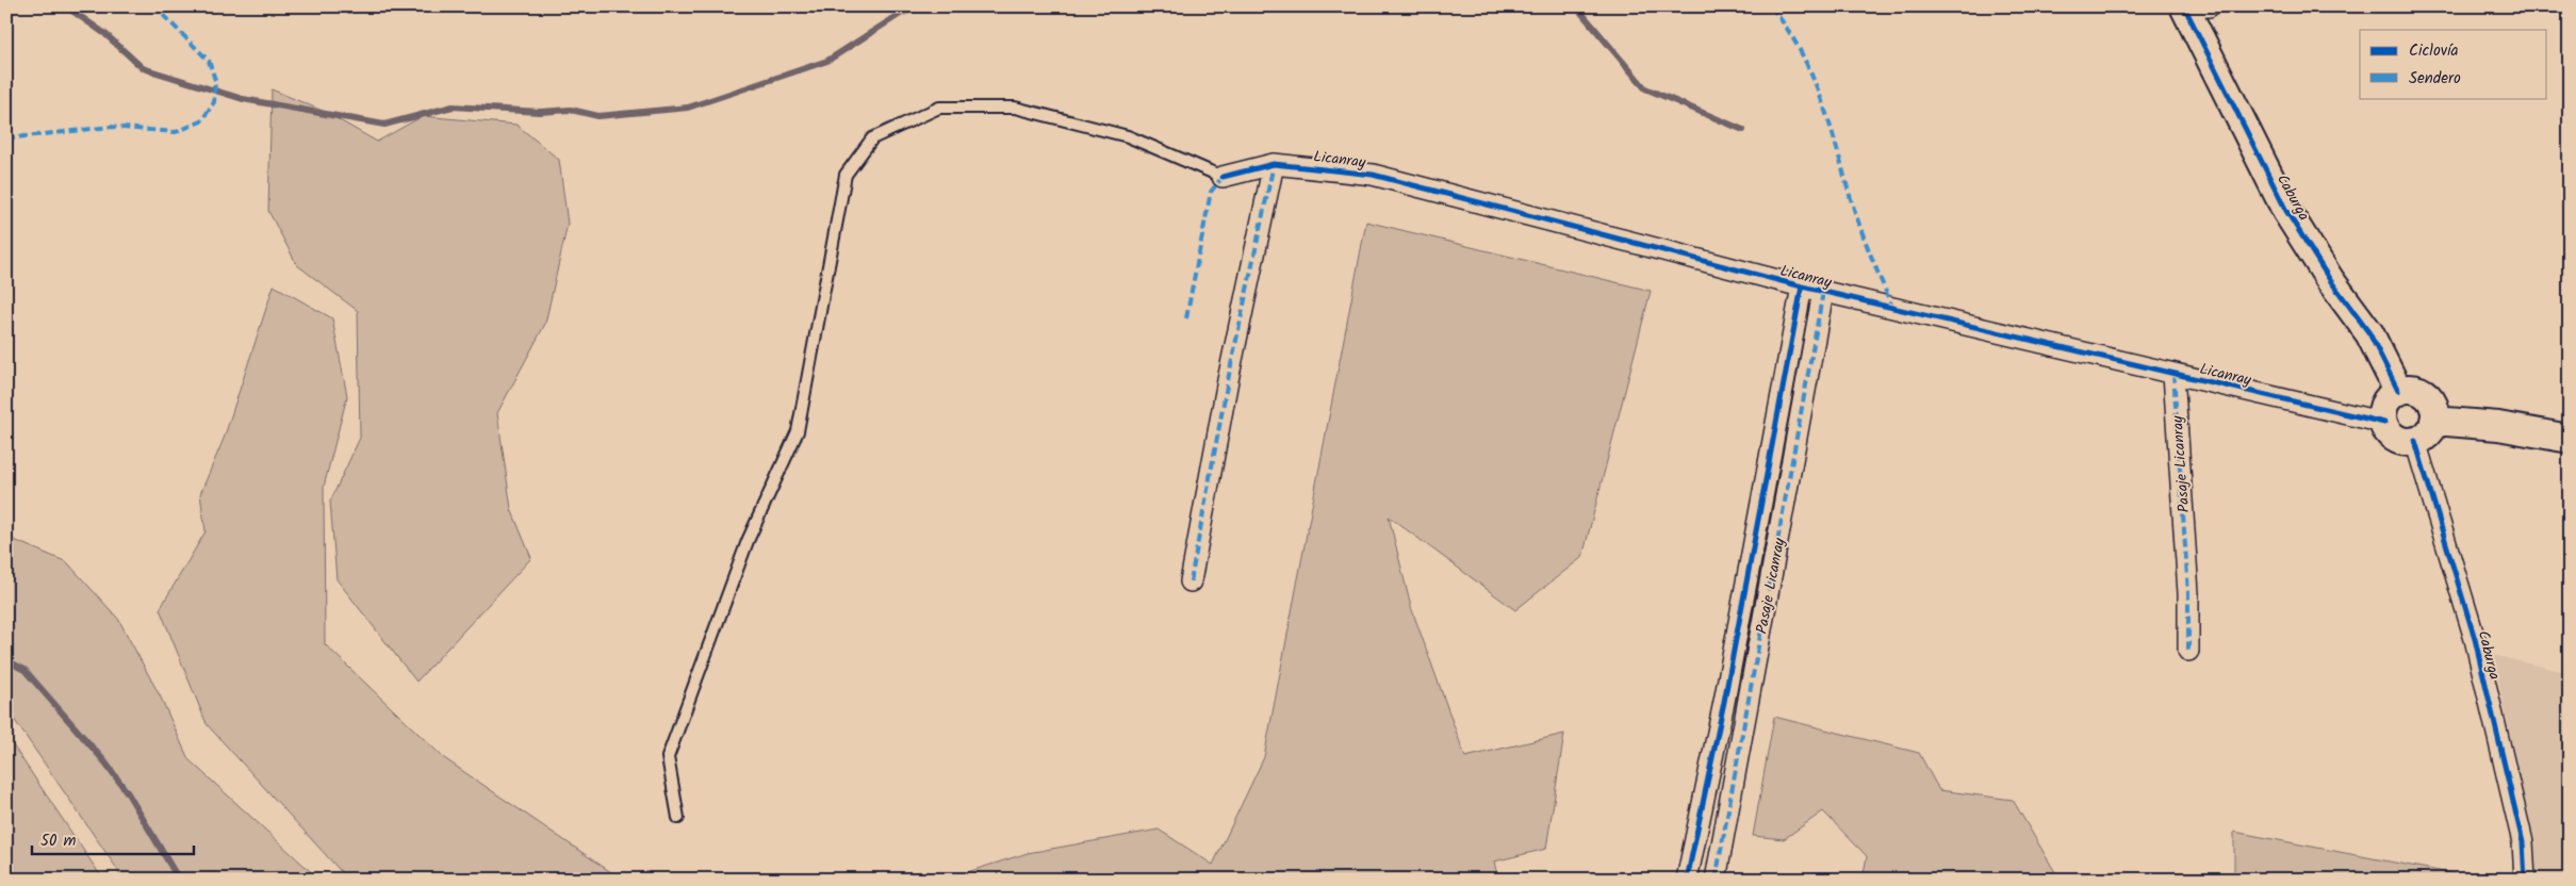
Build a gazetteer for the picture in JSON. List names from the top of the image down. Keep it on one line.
{"streets":{"street":["Licanray","Caburga","Pasaje Licanray"]},"crossings":[["Licanray","Caburga"],["Licanray","Pasaje Licanray"]],"legend":["Ciclovía","Sendero"],"scale_bar":"50 m"}
